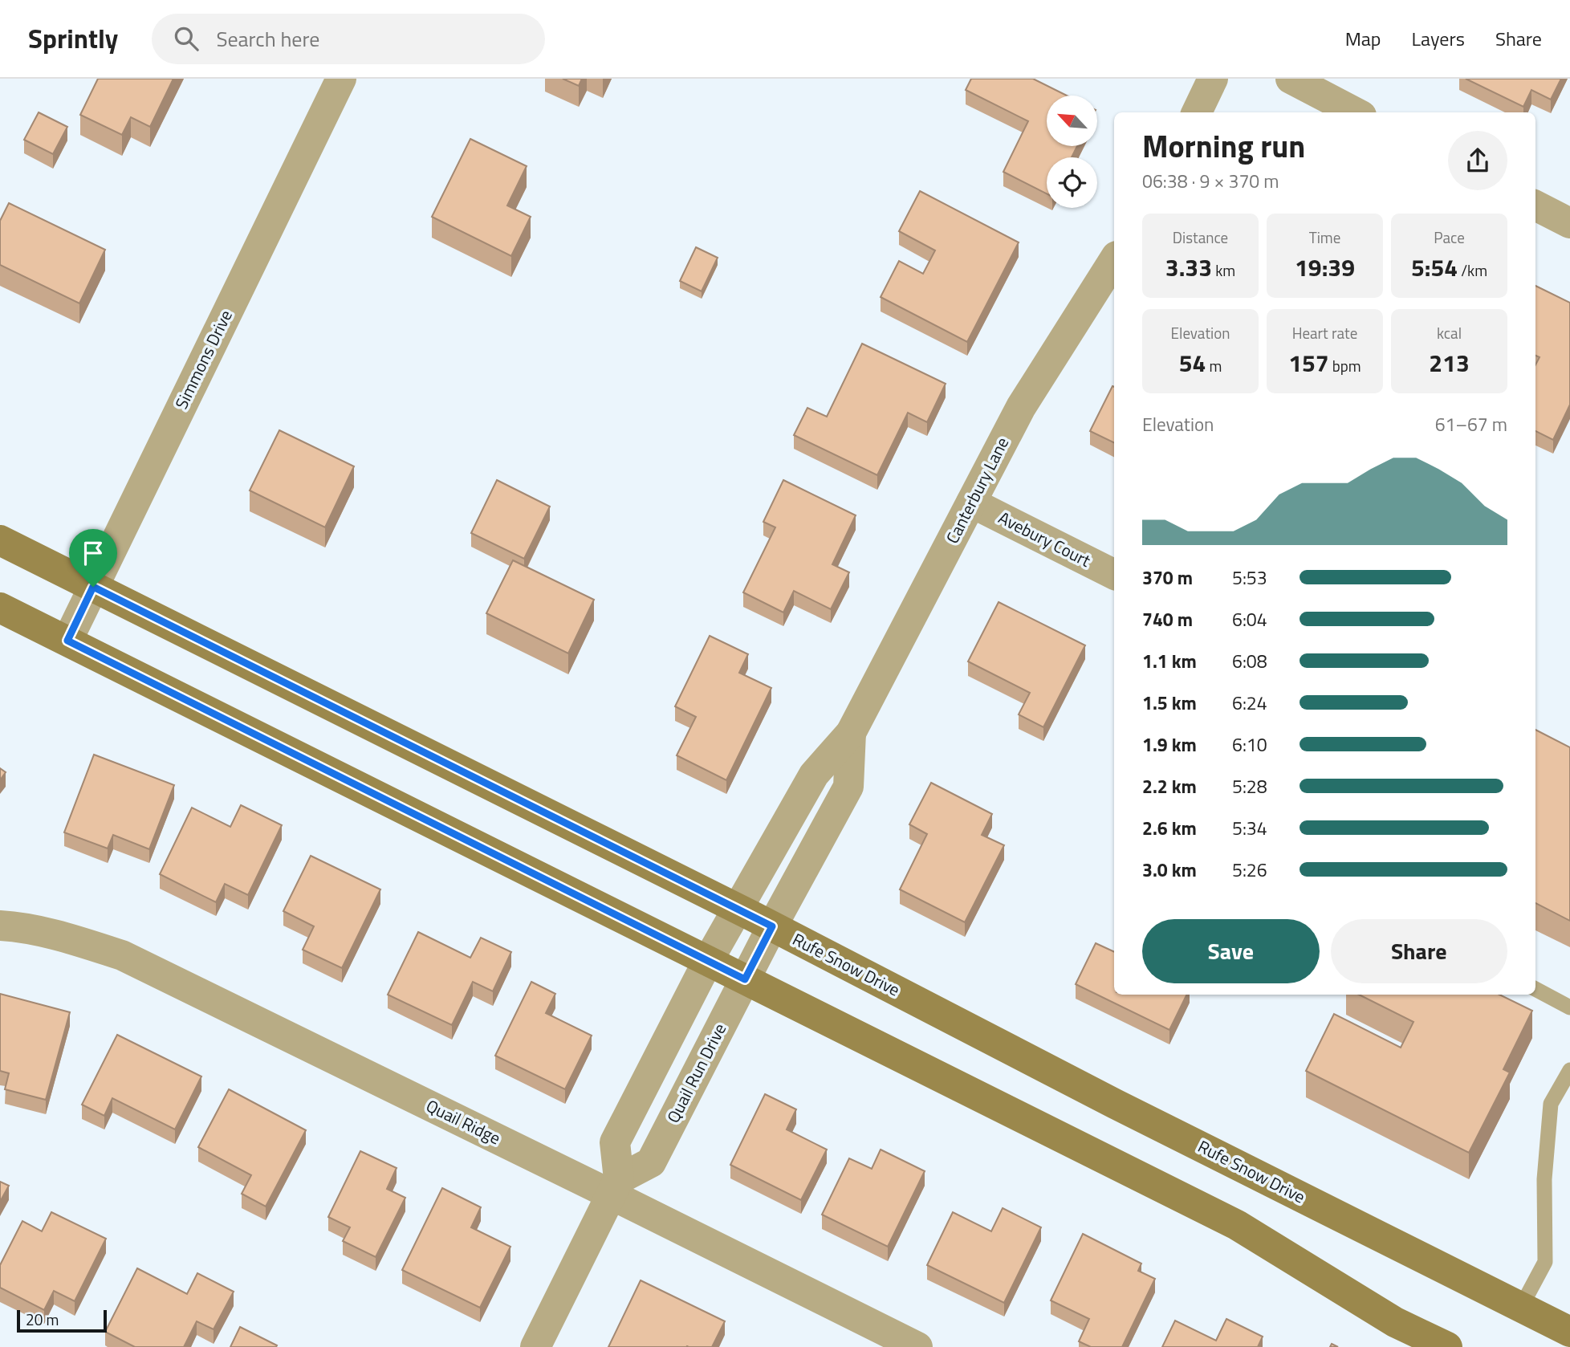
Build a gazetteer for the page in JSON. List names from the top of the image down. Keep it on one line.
{"streets":{"main road":["Rufe Snow Drive"],"street":["Simmons Drive","Canterbury Lane","Avebury Court","Quail Run Drive","Quail Ridge"]},"crossings":[["Simmons Drive","Rufe Snow Drive"],["Canterbury Lane","Avebury Court"],["Canterbury Lane","Rufe Snow Drive"],["Canterbury Lane","Quail Run Drive"],["Rufe Snow Drive","Quail Run Drive"],["Quail Run Drive","Quail Ridge"]],"scale_bar":"20 m","north":"top left","page":{"header":"Sprintly","search":"Search here","nav":["Map","Layers","Share"],"heading":["Morning run","06:38 · 9 × 370 m"],"stats":[["Distance","3.33 km"],["Time","19:39"],["Pace","5:54 /km"],["Elevation","54 m"],["Heart rate","157 bpm"],["kcal","213"]],"chart":["Elevation","61–67 m"],"list":[{"name":"370 m","note":"5:53"},{"name":"740 m","note":"6:04"},{"name":"1.1 km","note":"6:08"},{"name":"1.5 km","note":"6:24"},{"name":"1.9 km","note":"6:10"},{"name":"2.2 km","note":"5:28"},{"name":"2.6 km","note":"5:34"},{"name":"3.0 km","note":"5:26"}],"buttons":["Save","Share"],"scale":"20 m"}}
